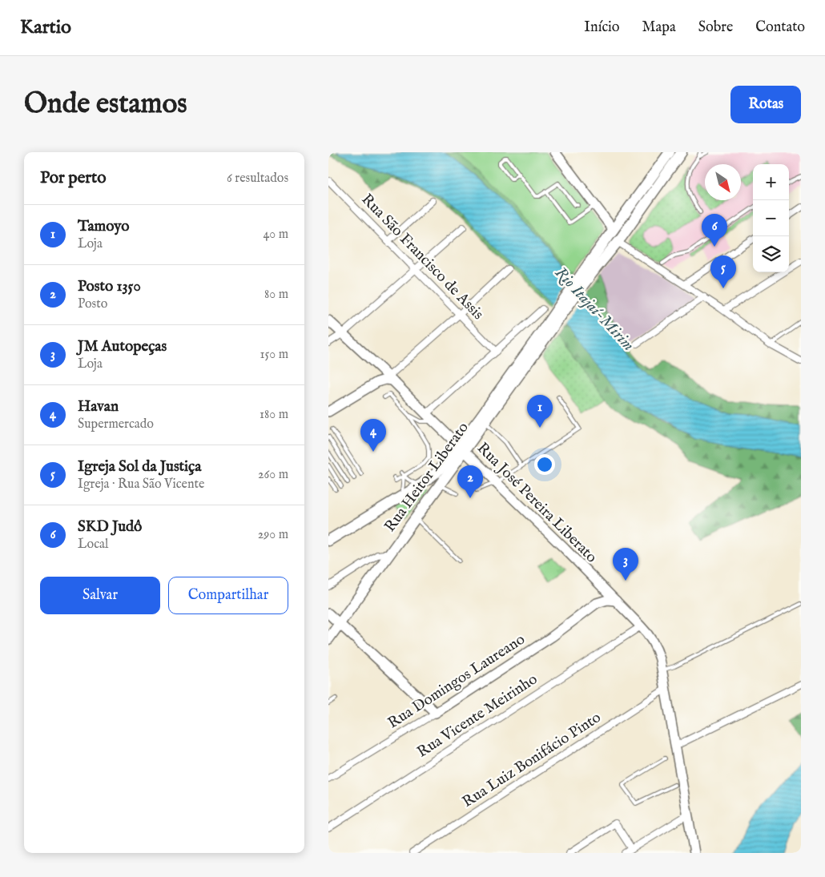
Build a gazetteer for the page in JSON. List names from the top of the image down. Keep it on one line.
{"streets":{"main road":["Rua Heitor Liberato","Rua José Pereira Liberato","Rua Domingos Laureano"],"street":["Rua São Francisco de Assis","Rua Vicente Meirinho","Rua Luiz Bonifácio Pinto"]},"crossings":[["Rua Heitor Liberato","Rua José Pereira Liberato"],["Rua José Pereira Liberato","Rua Domingos Laureano"],["Rua José Pereira Liberato","Rua Vicente Meirinho"],["Rua José Pereira Liberato","Rua Luiz Bonifácio Pinto"]],"water":["Rio Itajaí-Mirim"],"north":"bottom right","page":{"header":"Kartio","nav":["Início","Mapa","Sobre","Contato"],"buttons":["Rotas",["Salvar","Compartilhar"]],"title":"Onde estamos","heading":["Por perto","6 resultados"],"map_buttons":["+","−"],"list":[{"mark":"1","name":"Tamoyo","note":"Loja","value":"40 m"},{"mark":"2","name":"Posto 1350","note":"Posto","value":"80 m"},{"mark":"3","name":"JM Autopeças","note":"Loja","value":"150 m"},{"mark":"4","name":"Havan","note":"Supermercado","value":"180 m"},{"mark":"5","name":"Igreja Sol da Justiça","note":"Igreja · Rua São Vicente","value":"260 m"},{"mark":"6","name":"SKD Judô","note":"Local","value":"290 m"}],"pins":["6","5","1","4","2","3"]}}
